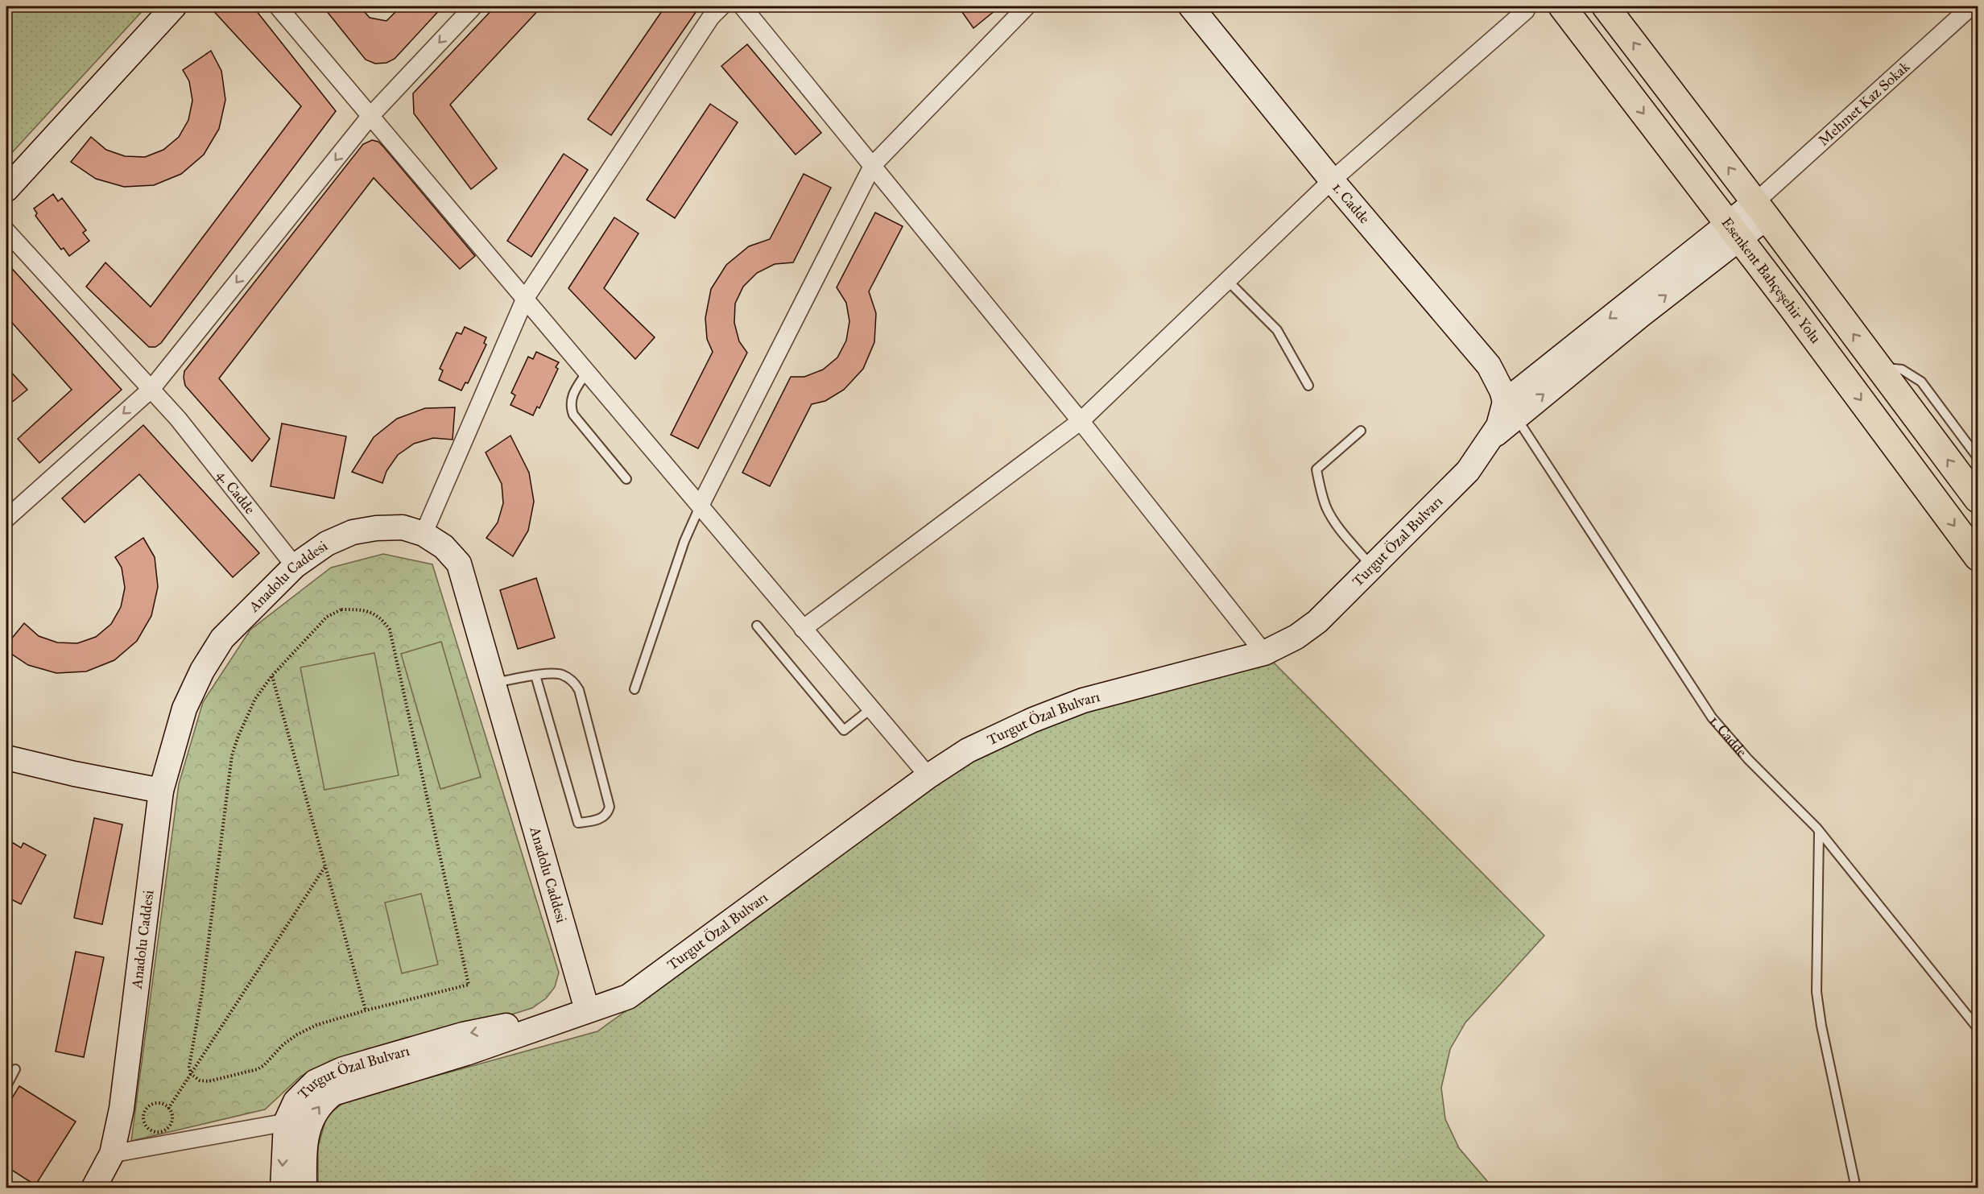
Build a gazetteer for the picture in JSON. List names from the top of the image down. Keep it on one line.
{"streets":{"main road":["Esenkent Bahçeşehir Yolu"],"street":["Mehmet Kaz Sokak","1. Cadde","4. Cadde","Turgut Özal Bulvarı","Anadolu Caddesi"]},"crossings":[["1. Cadde","Turgut Özal Bulvarı"],["4. Cadde","Anadolu Caddesi"],["Turgut Özal Bulvarı","Anadolu Caddesi"]]}
